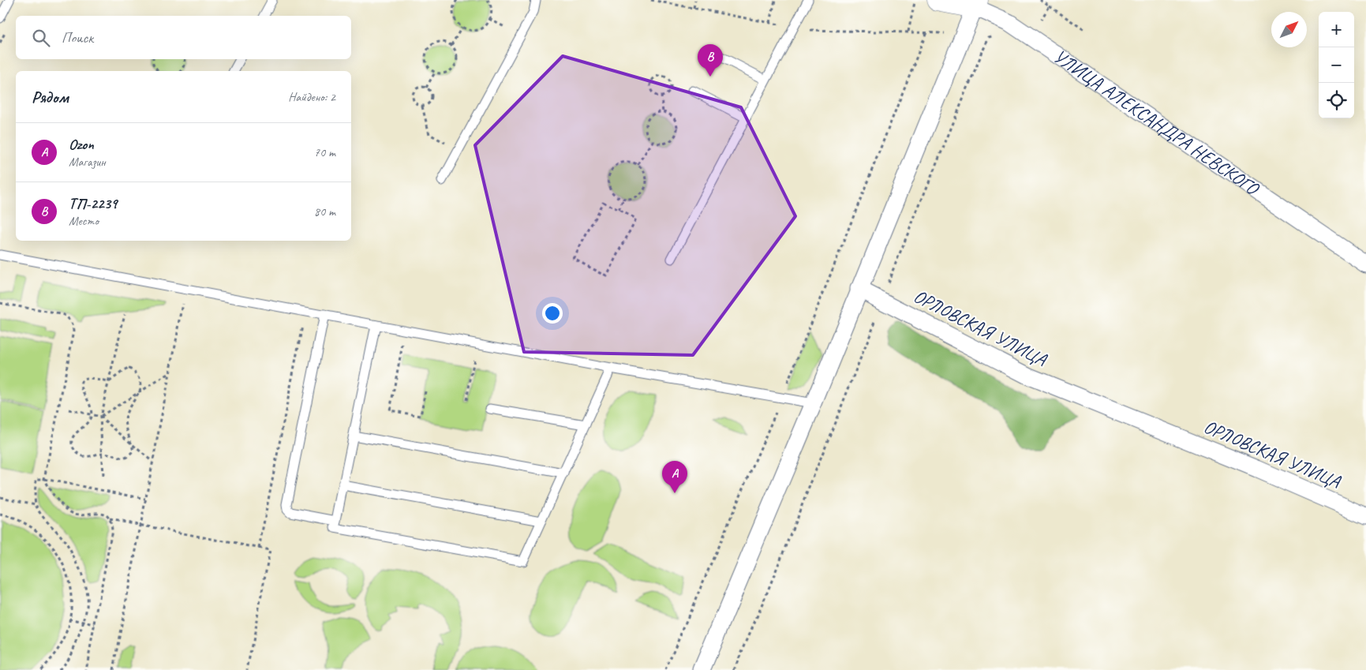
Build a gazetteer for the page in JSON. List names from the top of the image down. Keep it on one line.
{"streets":{"street":["УЛИЦА АЛЕКСАНДРА НЕВСКОГО","ОРЛОВСКАЯ УЛИЦА"]},"north":"top right","page":{"map_buttons":["+","−"],"search":"Поиск","pins":["B","A"],"heading":["Рядом","Найдено: 2"],"list":[{"mark":"A","name":"Ozon","note":"Магазин","value":"70 m"},{"mark":"B","name":"ТП-2239","note":"Место","value":"80 m"}]}}
